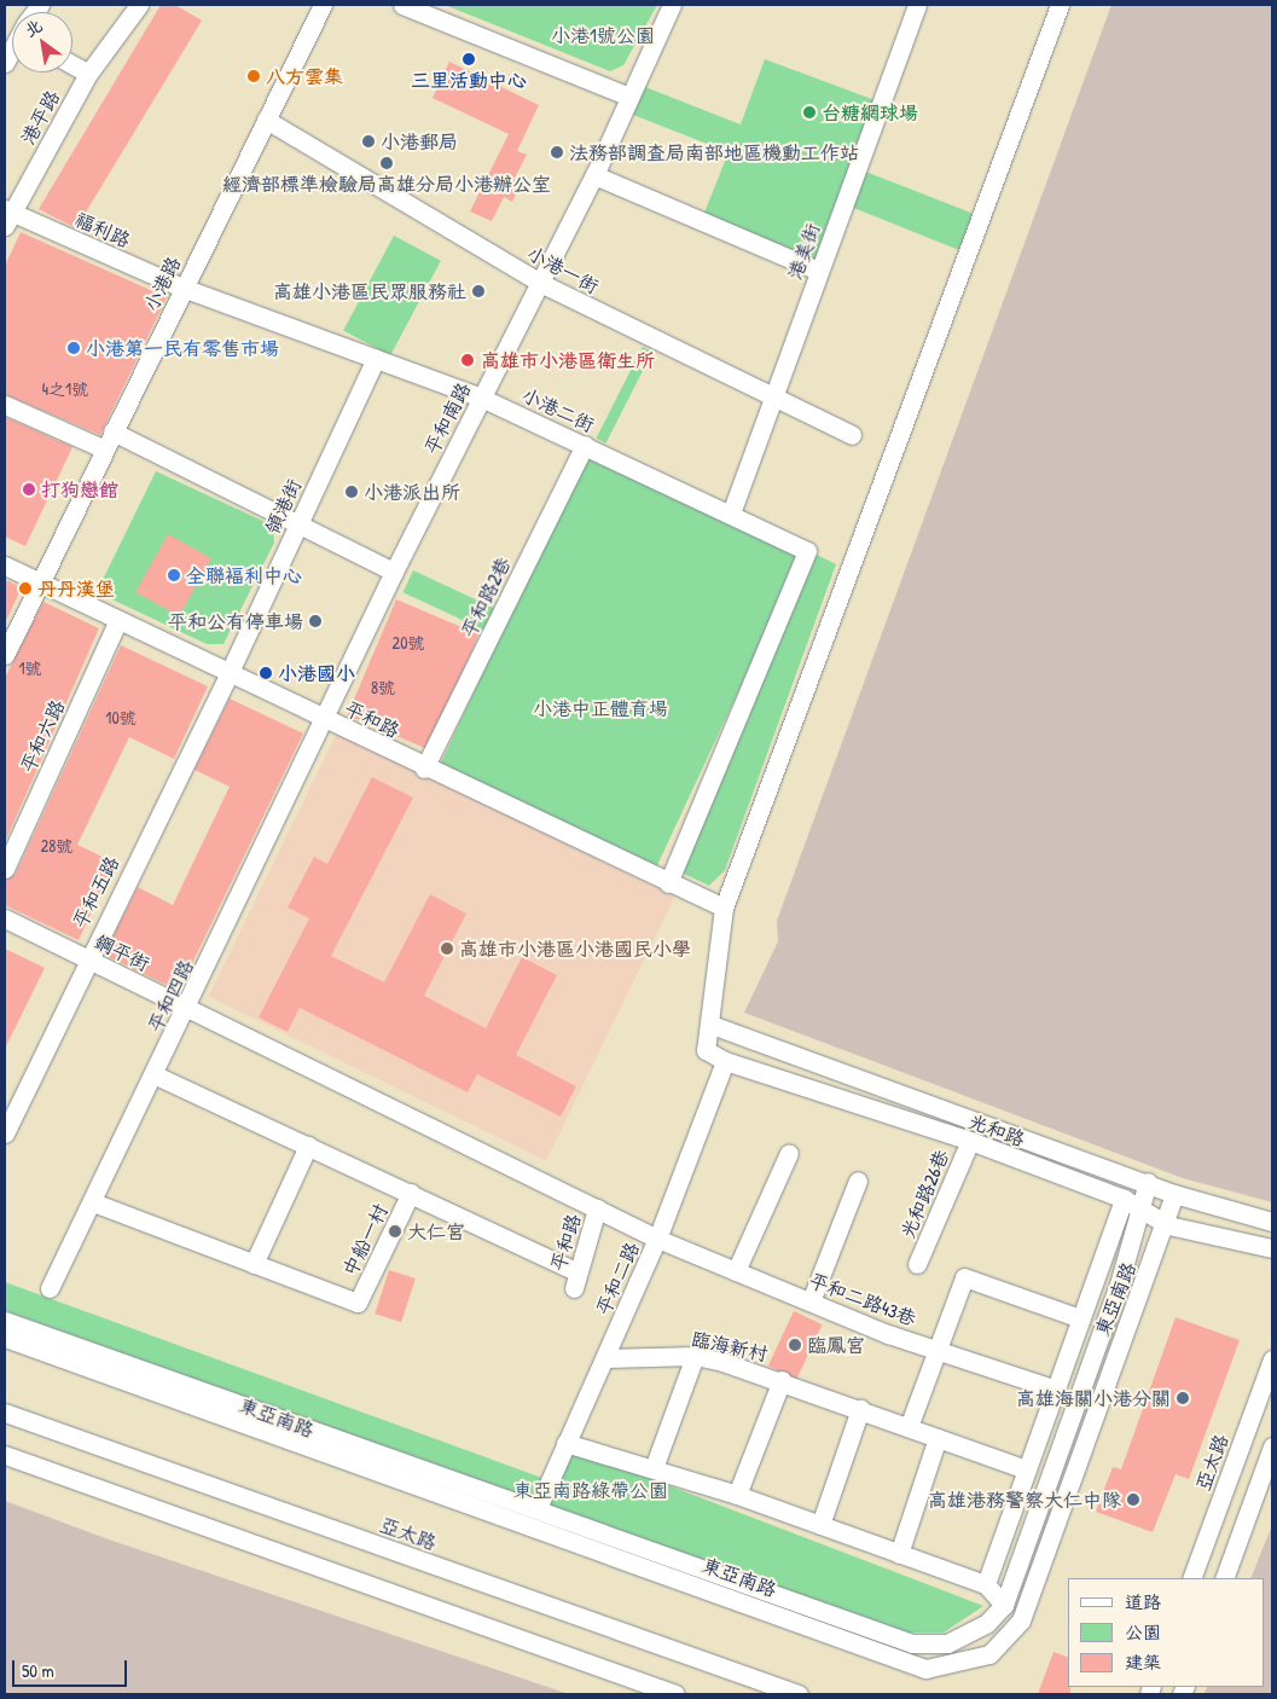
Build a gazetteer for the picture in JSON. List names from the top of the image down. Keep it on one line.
{"streets":{"street":["港平路","福利路","港美街","小港一街","小港路","小港二街","平和南路","領港街","平和路2巷","平和路","平和六路","平和五路","鋼平街","平和四路","光和路","光和路26巷","中船一村","平和二路","平和二路43巷","東亞南路","臨海新村","亞太路"]},"crossings":[["港平路","福利路"],["福利路","小港路"],["福利路","小港二街"],["港美街","小港一街"],["港美街","小港二街"],["小港一街","小港路"],["小港一街","平和南路"],["小港路","小港二街"],["小港路","平和路"],["小港二街","平和南路"],["小港二街","領港街"],["小港二街","平和路2巷"],["小港二街","平和路"],["平和南路","平和路"],["平和南路","平和四路"],["領港街","平和路"],["領港街","平和五路"],["平和路2巷","平和路"],["平和路","平和六路"],["平和路","平和五路"],["平和路","鋼平街"],["平和路","平和四路"],["平和路","中船一村"],["平和路","平和二路43巷"],["平和五路","鋼平街"],["鋼平街","平和四路"],["鋼平街","平和二路43巷"],["平和四路","中船一村"],["光和路","光和路26巷"],["光和路","平和二路"],["光和路","東亞南路"],["平和二路","平和二路43巷"],["平和二路","東亞南路"],["平和二路","臨海新村"]],"parks":["小港1號公園","小港中正體育場","東亞南路綠帶公園"],"places":["三里活動中心","八方雲集","台糖網球場","小港郵局","法務部調查局南部地區機動工作站","經濟部標準檢驗局高雄分局小港辦公室","高雄小港區民眾服務社","小港第一民有零售市場","高雄市小港區衛生所","打狗戀館","小港派出所","全聯褔利中心","丹丹漢堡","平和公有停車場","小港國小","高雄市小港區小港國民小學","大仁宮","臨鳳宮","高雄海關小港分關","高雄港務警察大仁中隊"],"house_numbers":["4之1號","20號","1號","8號","10號","28號"],"legend":["道路","公園","建築"],"scale_bar":"50 m","north":"top left"}
